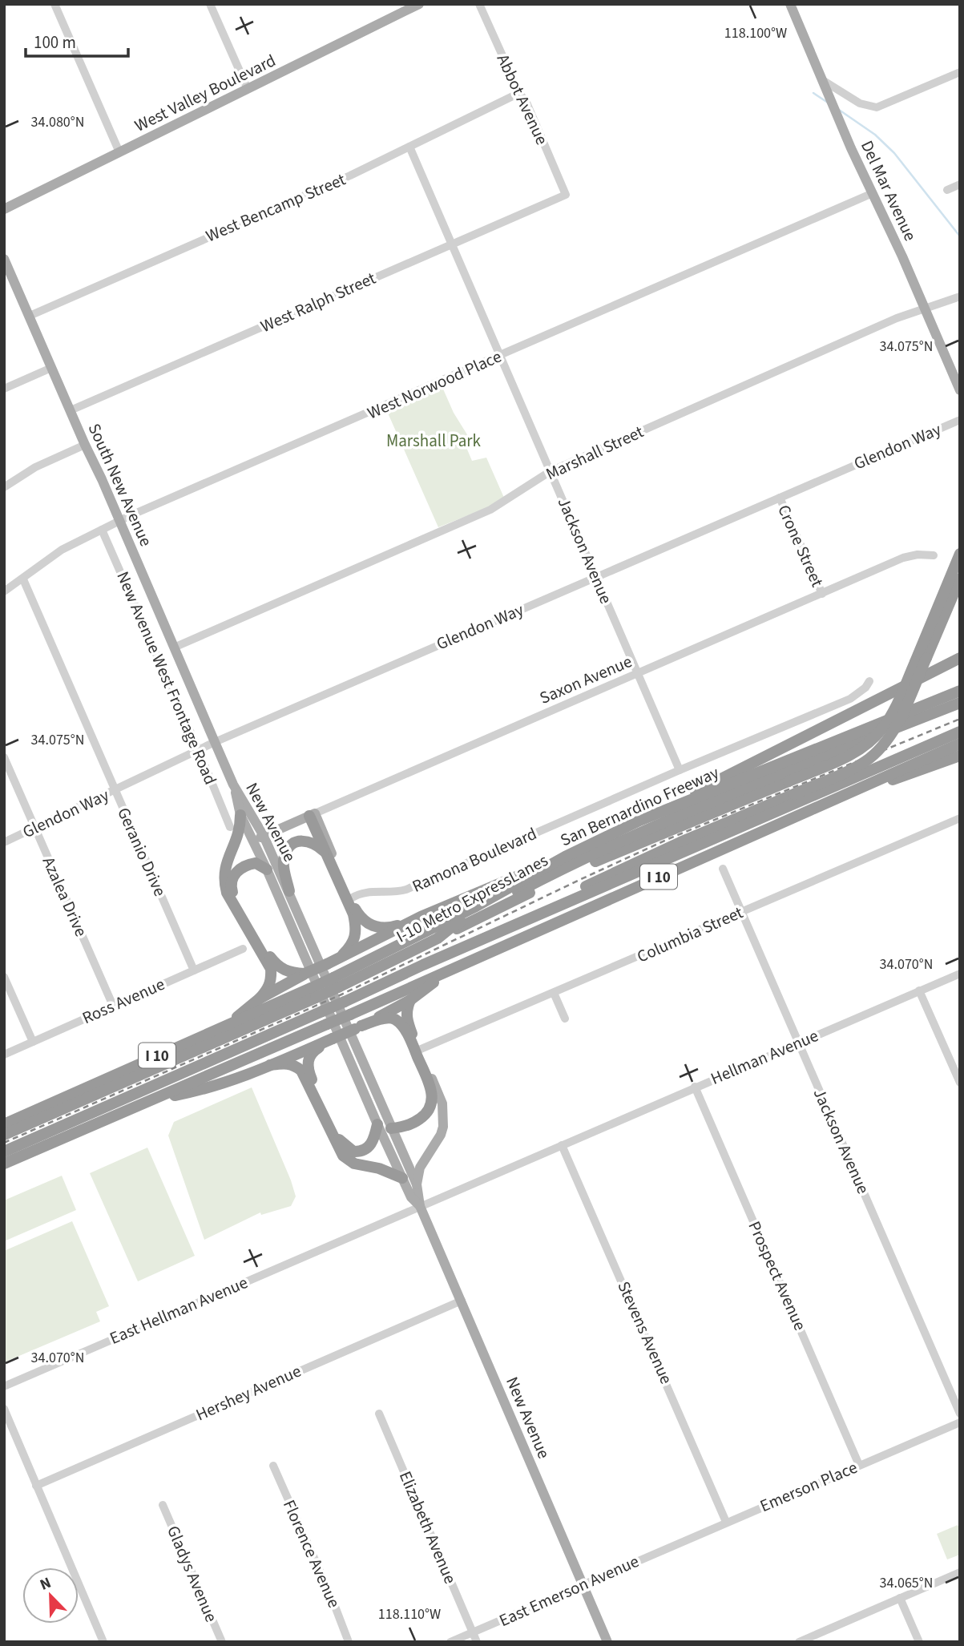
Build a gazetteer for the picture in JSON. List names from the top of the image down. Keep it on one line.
{"streets":{"highway":["San Bernardino Freeway","I 10","I-10 Metro ExpressLanes"],"main road":["West Valley Boulevard","Del Mar Avenue","South New Avenue","Saxon Avenue","New Avenue"],"street":["Abbot Avenue","West Bencamp Street","West Ralph Street","West Norwood Place","Glendon Way","Marshall Street","Crone Street","Jackson Avenue","New Avenue West Frontage Road","Geranio Drive","Ramona Boulevard","Azalea Drive","Columbia Street","Ross Avenue","Hellman Avenue","Prospect Avenue","East Hellman Avenue","Stevens Avenue","Hershey Avenue","Emerson Place","Elizabeth Avenue","Florence Avenue","Gladys Avenue","East Emerson Avenue"]},"crossings":[["Abbot Avenue","West Bencamp Street"],["Abbot Avenue","West Ralph Street"],["Del Mar Avenue","West Norwood Place"],["Del Mar Avenue","Marshall Street"],["West Bencamp Street","South New Avenue"],["West Bencamp Street","Jackson Avenue"],["West Ralph Street","South New Avenue"],["West Ralph Street","Jackson Avenue"],["West Norwood Place","South New Avenue"],["West Norwood Place","Jackson Avenue"],["West Norwood Place","New Avenue West Frontage Road"],["West Norwood Place","Geranio Drive"],["Glendon Way","South New Avenue"],["Glendon Way","Crone Street"],["Glendon Way","Jackson Avenue"],["Glendon Way","New Avenue West Frontage Road"],["Glendon Way","Geranio Drive"],["Glendon Way","Azalea Drive"],["Marshall Street","South New Avenue"],["Marshall Street","Jackson Avenue"],["Crone Street","Saxon Avenue"],["Jackson Avenue","Saxon Avenue"],["Jackson Avenue","Ramona Boulevard"],["Jackson Avenue","Columbia Street"],["Jackson Avenue","Hellman Avenue"],["Saxon Avenue","New Avenue"],["San Bernardino Freeway","I-10 Metro ExpressLanes"],["New Avenue","East Hellman Avenue"],["New Avenue","Hershey Avenue"],["New Avenue","East Emerson Avenue"],["Geranio Drive","Ross Avenue"],["Azalea Drive","Ross Avenue"],["Hellman Avenue","Prospect Avenue"],["Hellman Avenue","East Hellman Avenue"],["Hellman Avenue","Stevens Avenue"],["Prospect Avenue","Emerson Place"],["Stevens Avenue","Emerson Place"],["Emerson Place","East Emerson Avenue"],["Elizabeth Avenue","East Emerson Avenue"]],"parks":["Marshall Park"],"scale_bar":"100 m","north":"top left","coordinates":["118.100°W","34.080°N","34.075°N","34.070°N","34.065°N","118.110°W"]}
